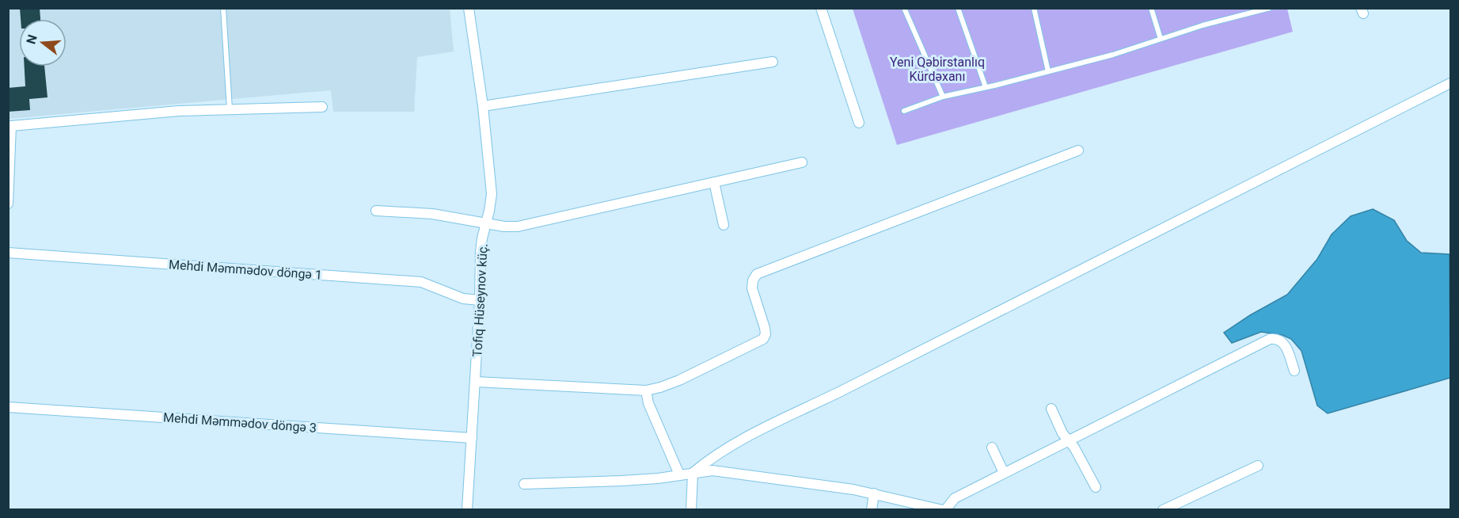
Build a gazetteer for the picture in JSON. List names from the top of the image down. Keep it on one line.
{"streets":{"street":["Mehdi Məmmədov döngə 1","Tofiq Hüseynov küç.","Mehdi Məmmədov döngə 3"]},"crossings":[["Mehdi Məmmədov döngə 1","Tofiq Hüseynov küç."],["Tofiq Hüseynov küç.","Mehdi Məmmədov döngə 3"]],"parks":["Yeni Qəbirstanlıq Kürdəxanı"],"north":"left"}
